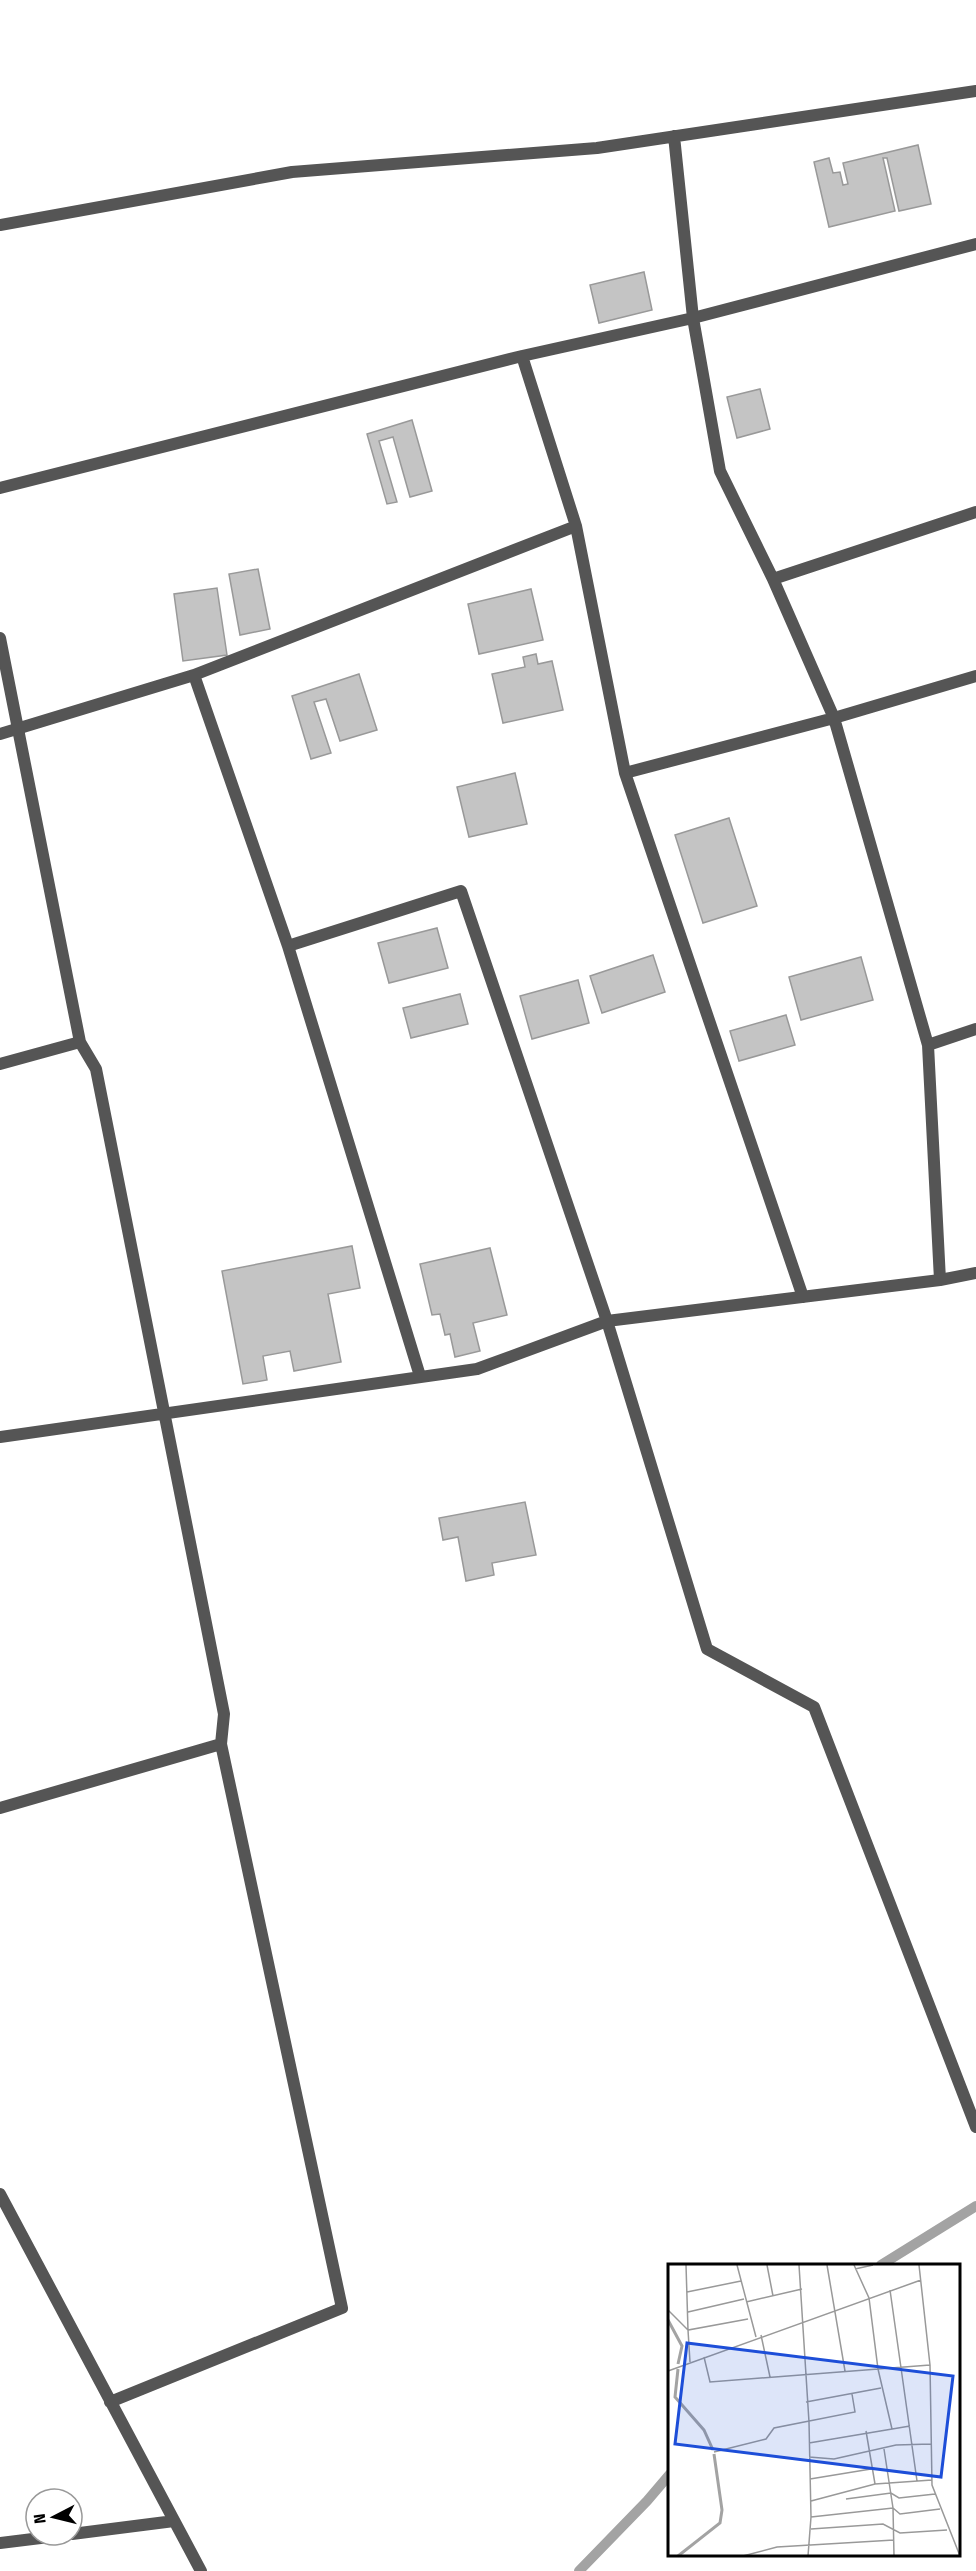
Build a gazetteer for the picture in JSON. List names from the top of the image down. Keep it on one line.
{"north":"left"}
